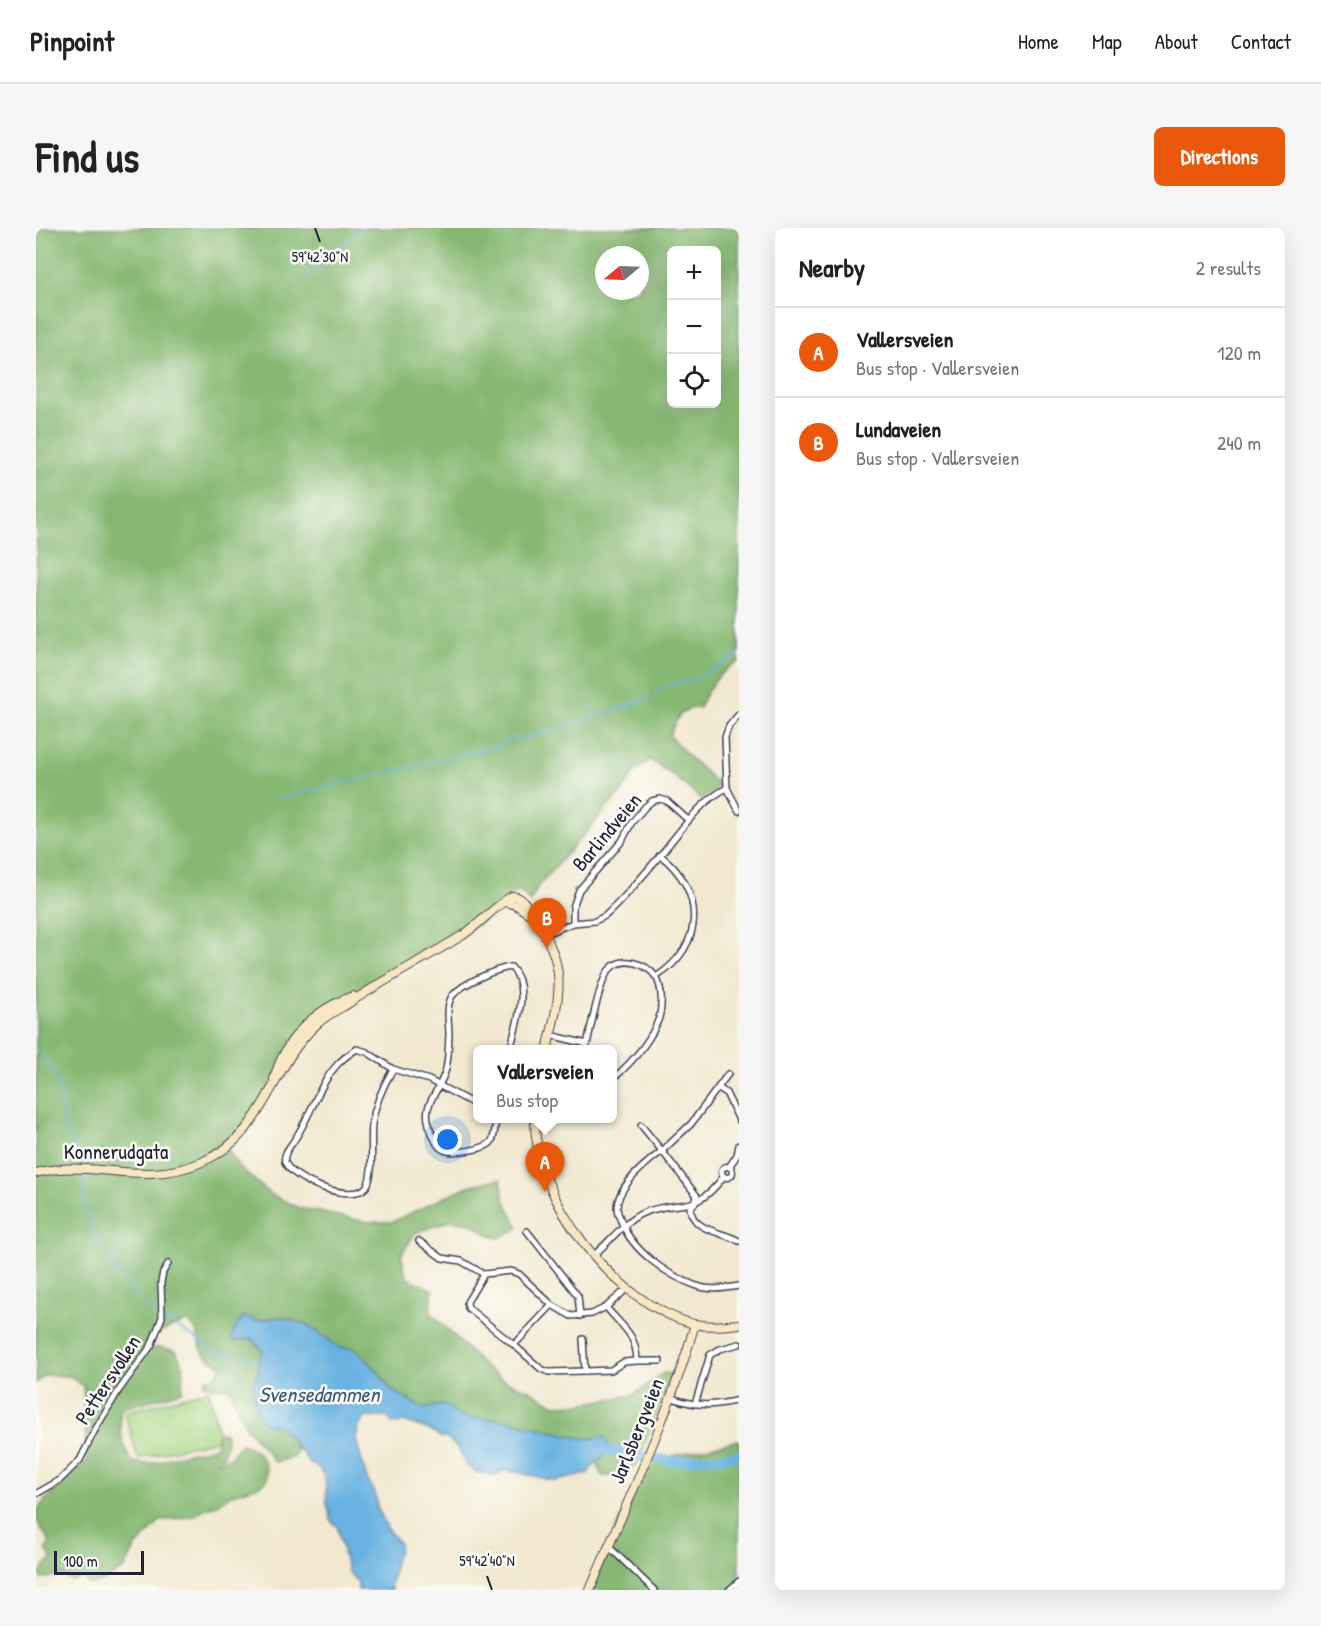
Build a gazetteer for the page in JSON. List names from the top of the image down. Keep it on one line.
{"streets":{"main road":["Konnerudgata","Jarlsbergveien"],"street":["Barlindveien","Pettersvollen"]},"water":["Svensedammen"],"scale_bar":"100 m","north":"left","page":{"header":"Pinpoint","nav":["Home","Map","About","Contact"],"buttons":"Directions","title":"Find us","heading":["Nearby","2 results"],"map_buttons":["+","−"],"list":[{"mark":"A","name":"Vallersveien","note":"Bus stop · Vallersveien","value":"120 m"},{"mark":"B","name":"Lundaveien","note":"Bus stop · Vallersveien","value":"240 m"}],"pins":["B","A"],"popup":["Vallersveien","Bus stop"],"scale":"100 m"},"coordinates":["59°42'30\"N","59°42'40\"N"]}
